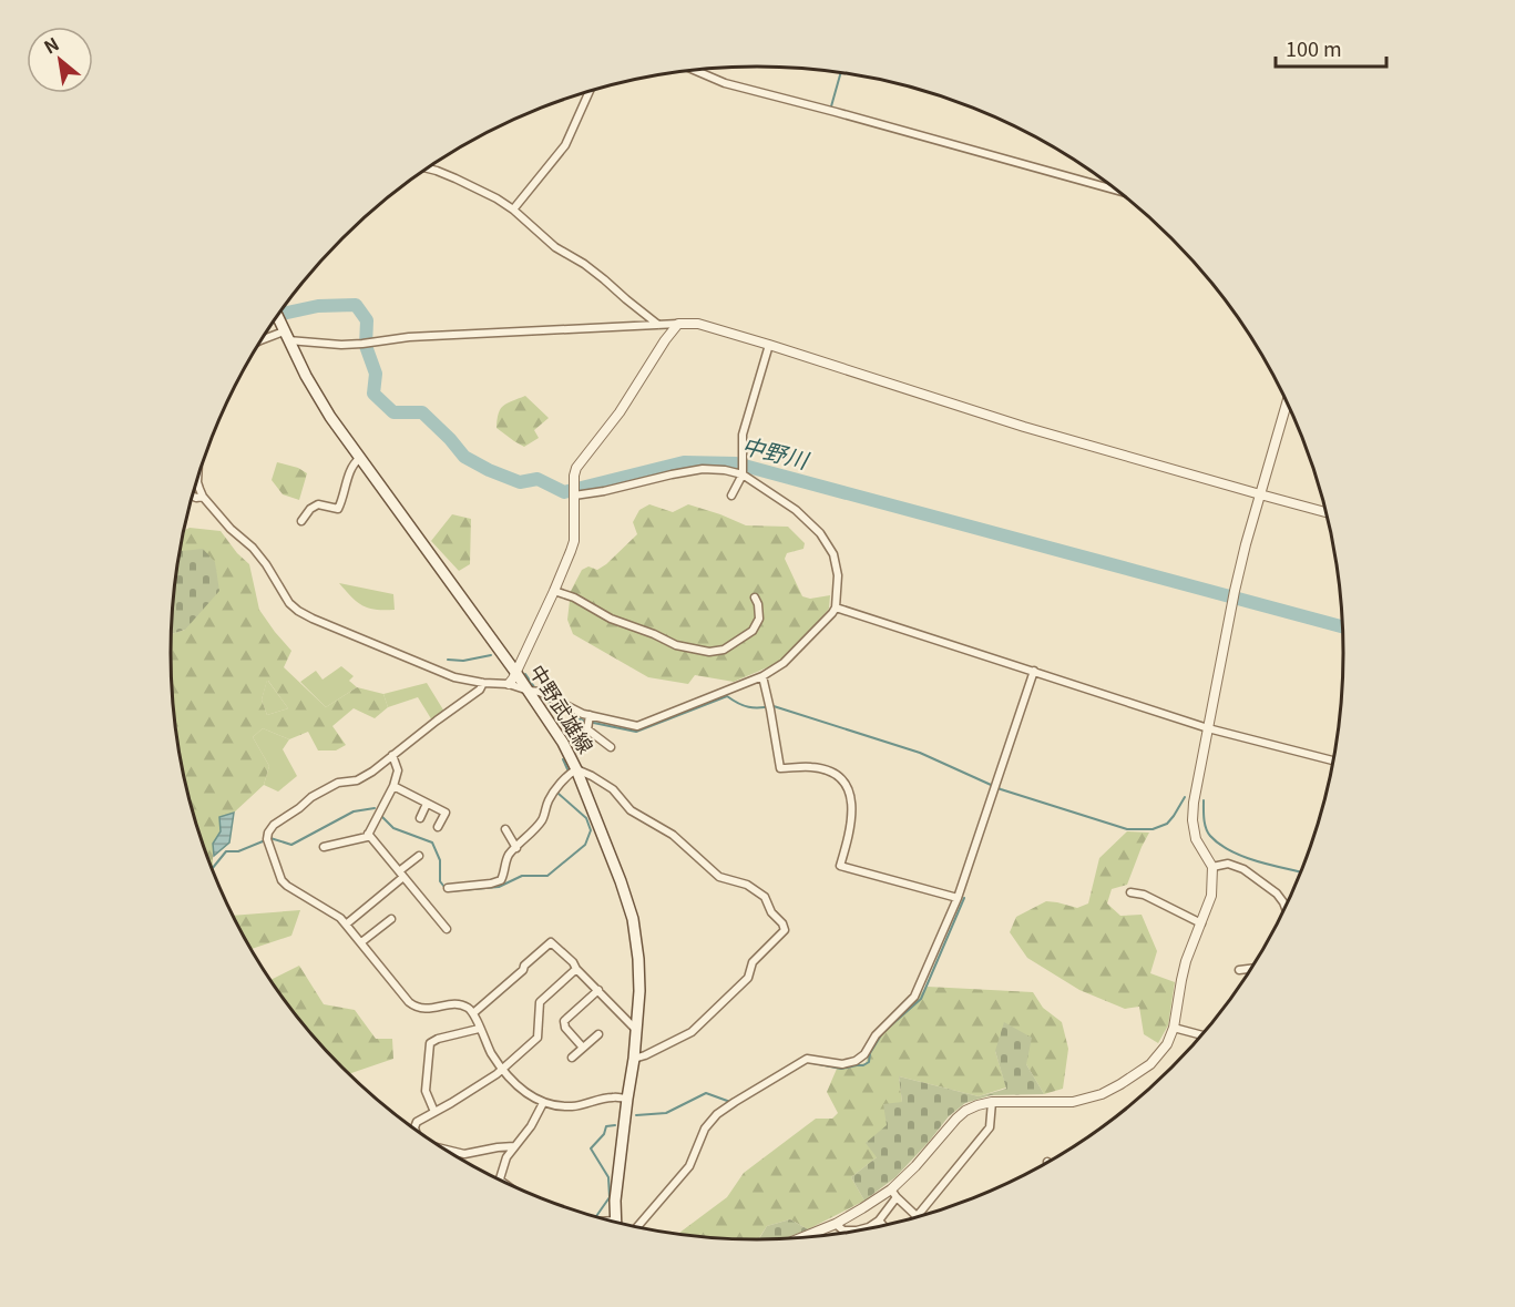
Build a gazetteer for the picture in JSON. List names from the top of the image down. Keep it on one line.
{"streets":{"main road":["中野武雄線"]},"water":["中野川"],"scale_bar":"100 m","north":"top left"}
